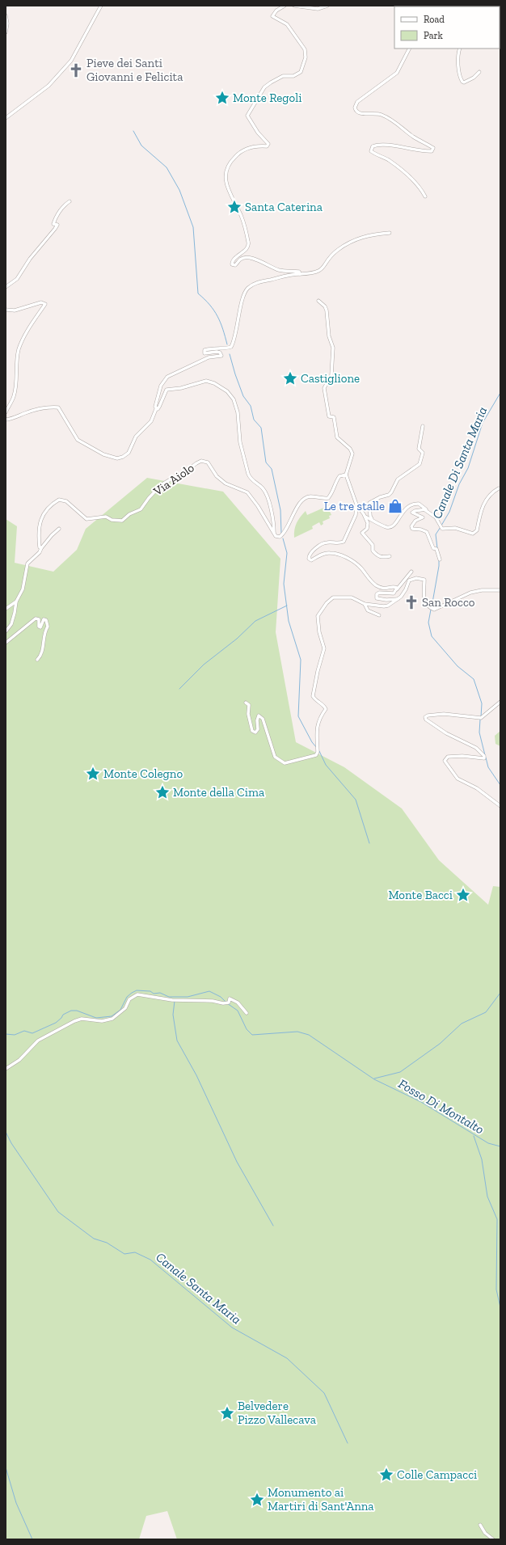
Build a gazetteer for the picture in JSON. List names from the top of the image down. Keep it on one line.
{"streets":{"street":["Via Aiolo"]},"water":["Canale Di Santa Maria","Fosso Di Montalto","Canale Santa Maria"],"places":{"church":["Pieve dei Santi Giovanni e Felicita","San Rocco"],"place":["Monte Regoli","Santa Caterina","Castiglione","Monte Colegno","Monte della Cima","Monte Bacci","Belvedere Pizzo Vallecava","Colle Campacci","Monumento ai Martiri di Sant'Anna"],"shop":["Le tre stalle"]},"legend":["Road","Park"]}
